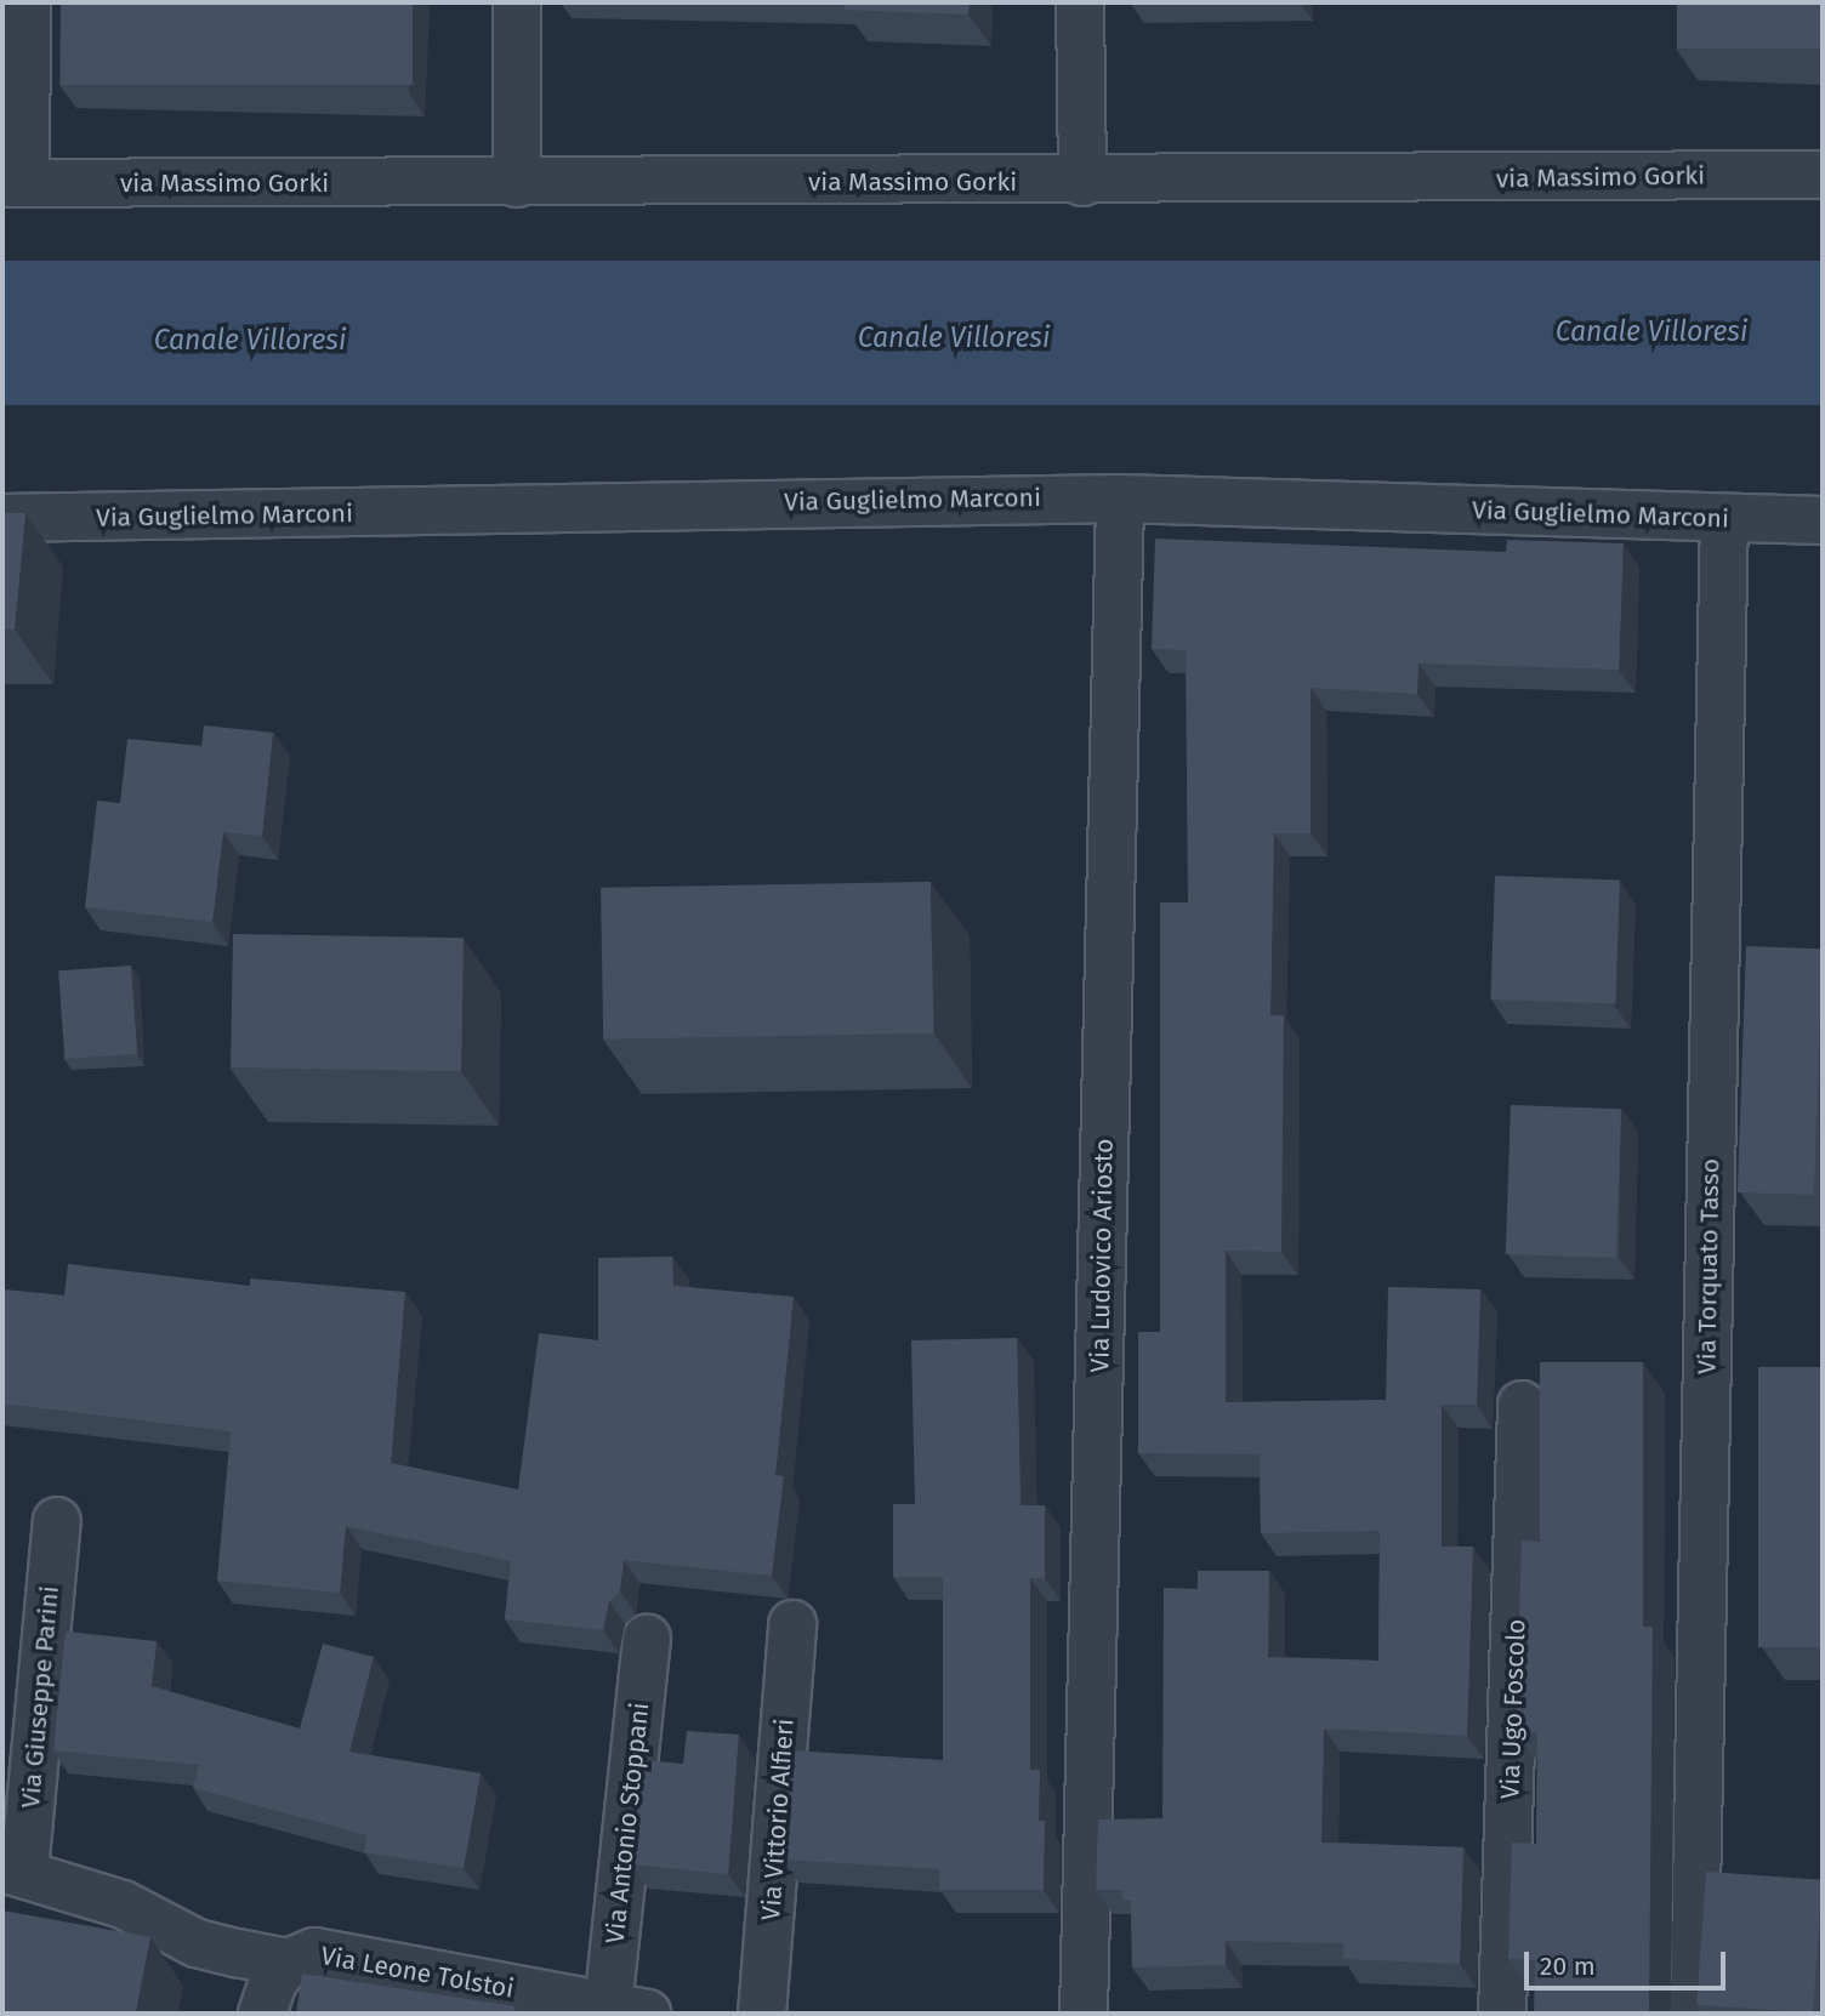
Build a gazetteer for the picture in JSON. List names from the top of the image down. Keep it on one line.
{"streets":{"street":["via Massimo Gorki","Via Guglielmo Marconi","Via Ludovico Ariosto","Via Torquato Tasso","Via Giuseppe Parini","Via Ugo Foscolo","Via Vittorio Alfieri","Via Antonio Stoppani","Via Leone Tolstoi"]},"crossings":[["Via Guglielmo Marconi","Via Ludovico Ariosto"],["Via Guglielmo Marconi","Via Torquato Tasso"],["Via Giuseppe Parini","Via Leone Tolstoi"],["Via Antonio Stoppani","Via Leone Tolstoi"]],"water":["Canale Villoresi"],"scale_bar":"20 m"}
